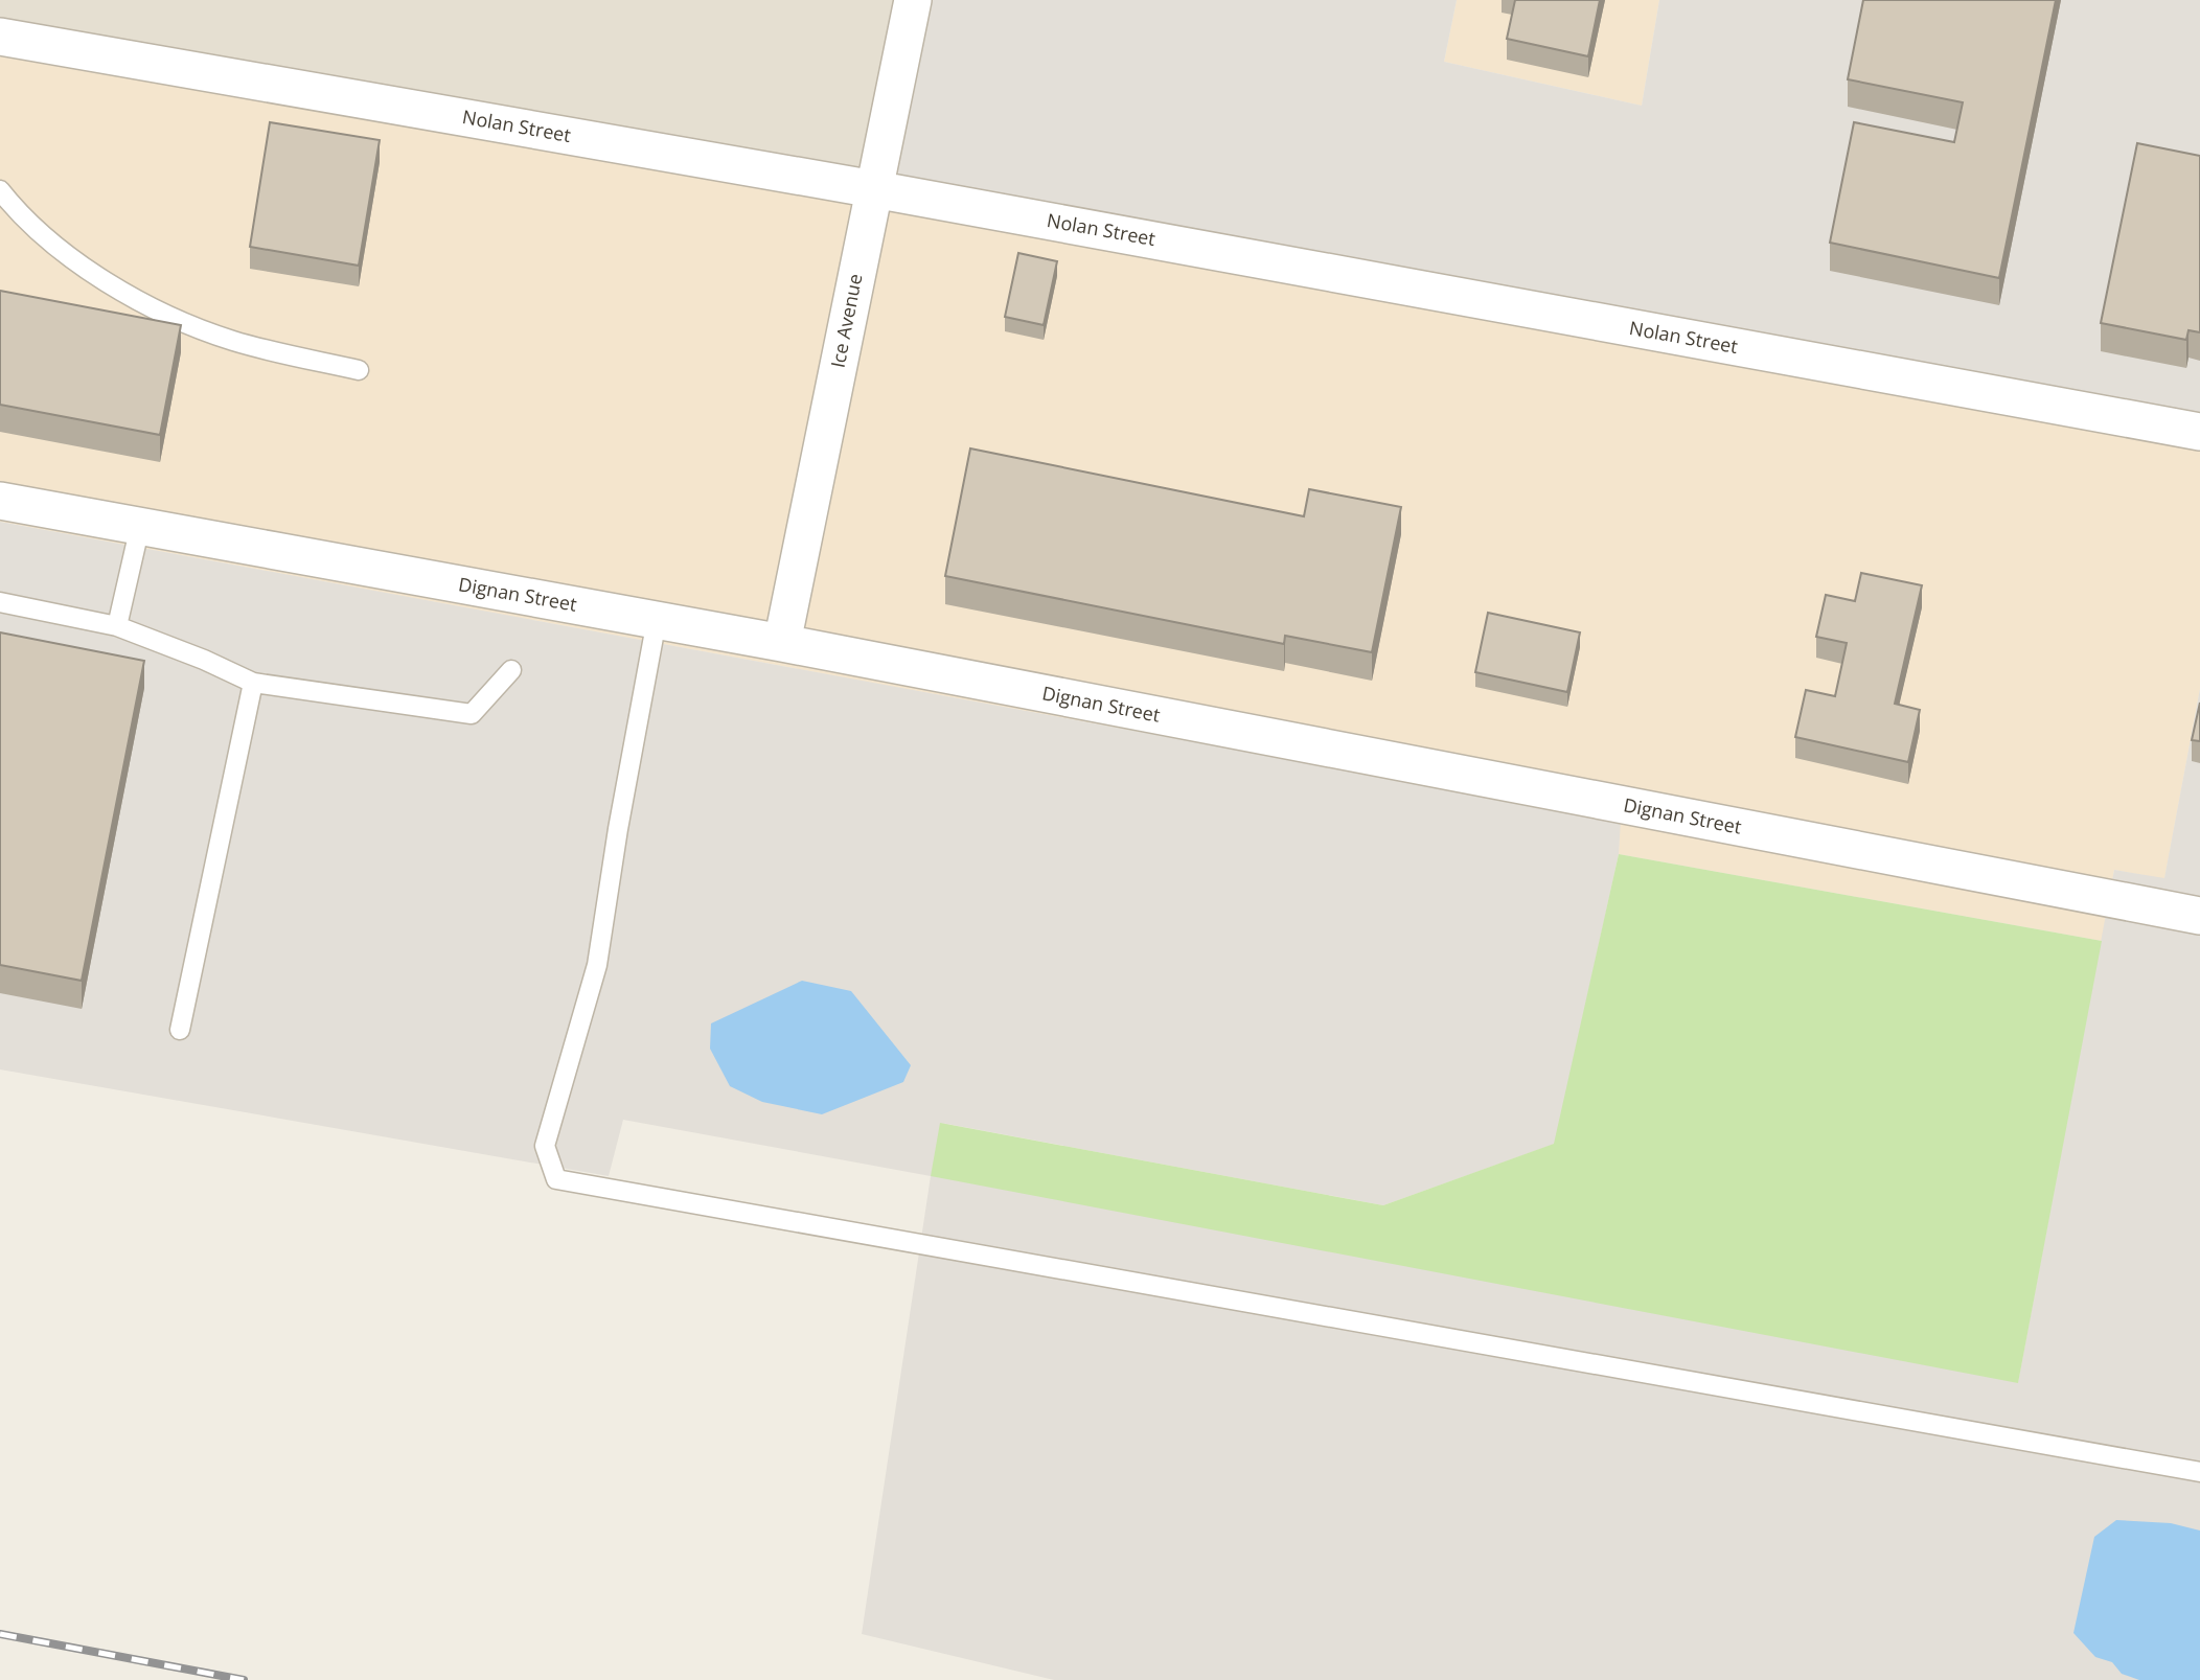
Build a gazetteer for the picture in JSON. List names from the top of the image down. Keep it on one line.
{"streets":{"street":["Nolan Street","Ice Avenue","Dignan Street"]},"crossings":[["Nolan Street","Ice Avenue"],["Ice Avenue","Dignan Street"]]}
